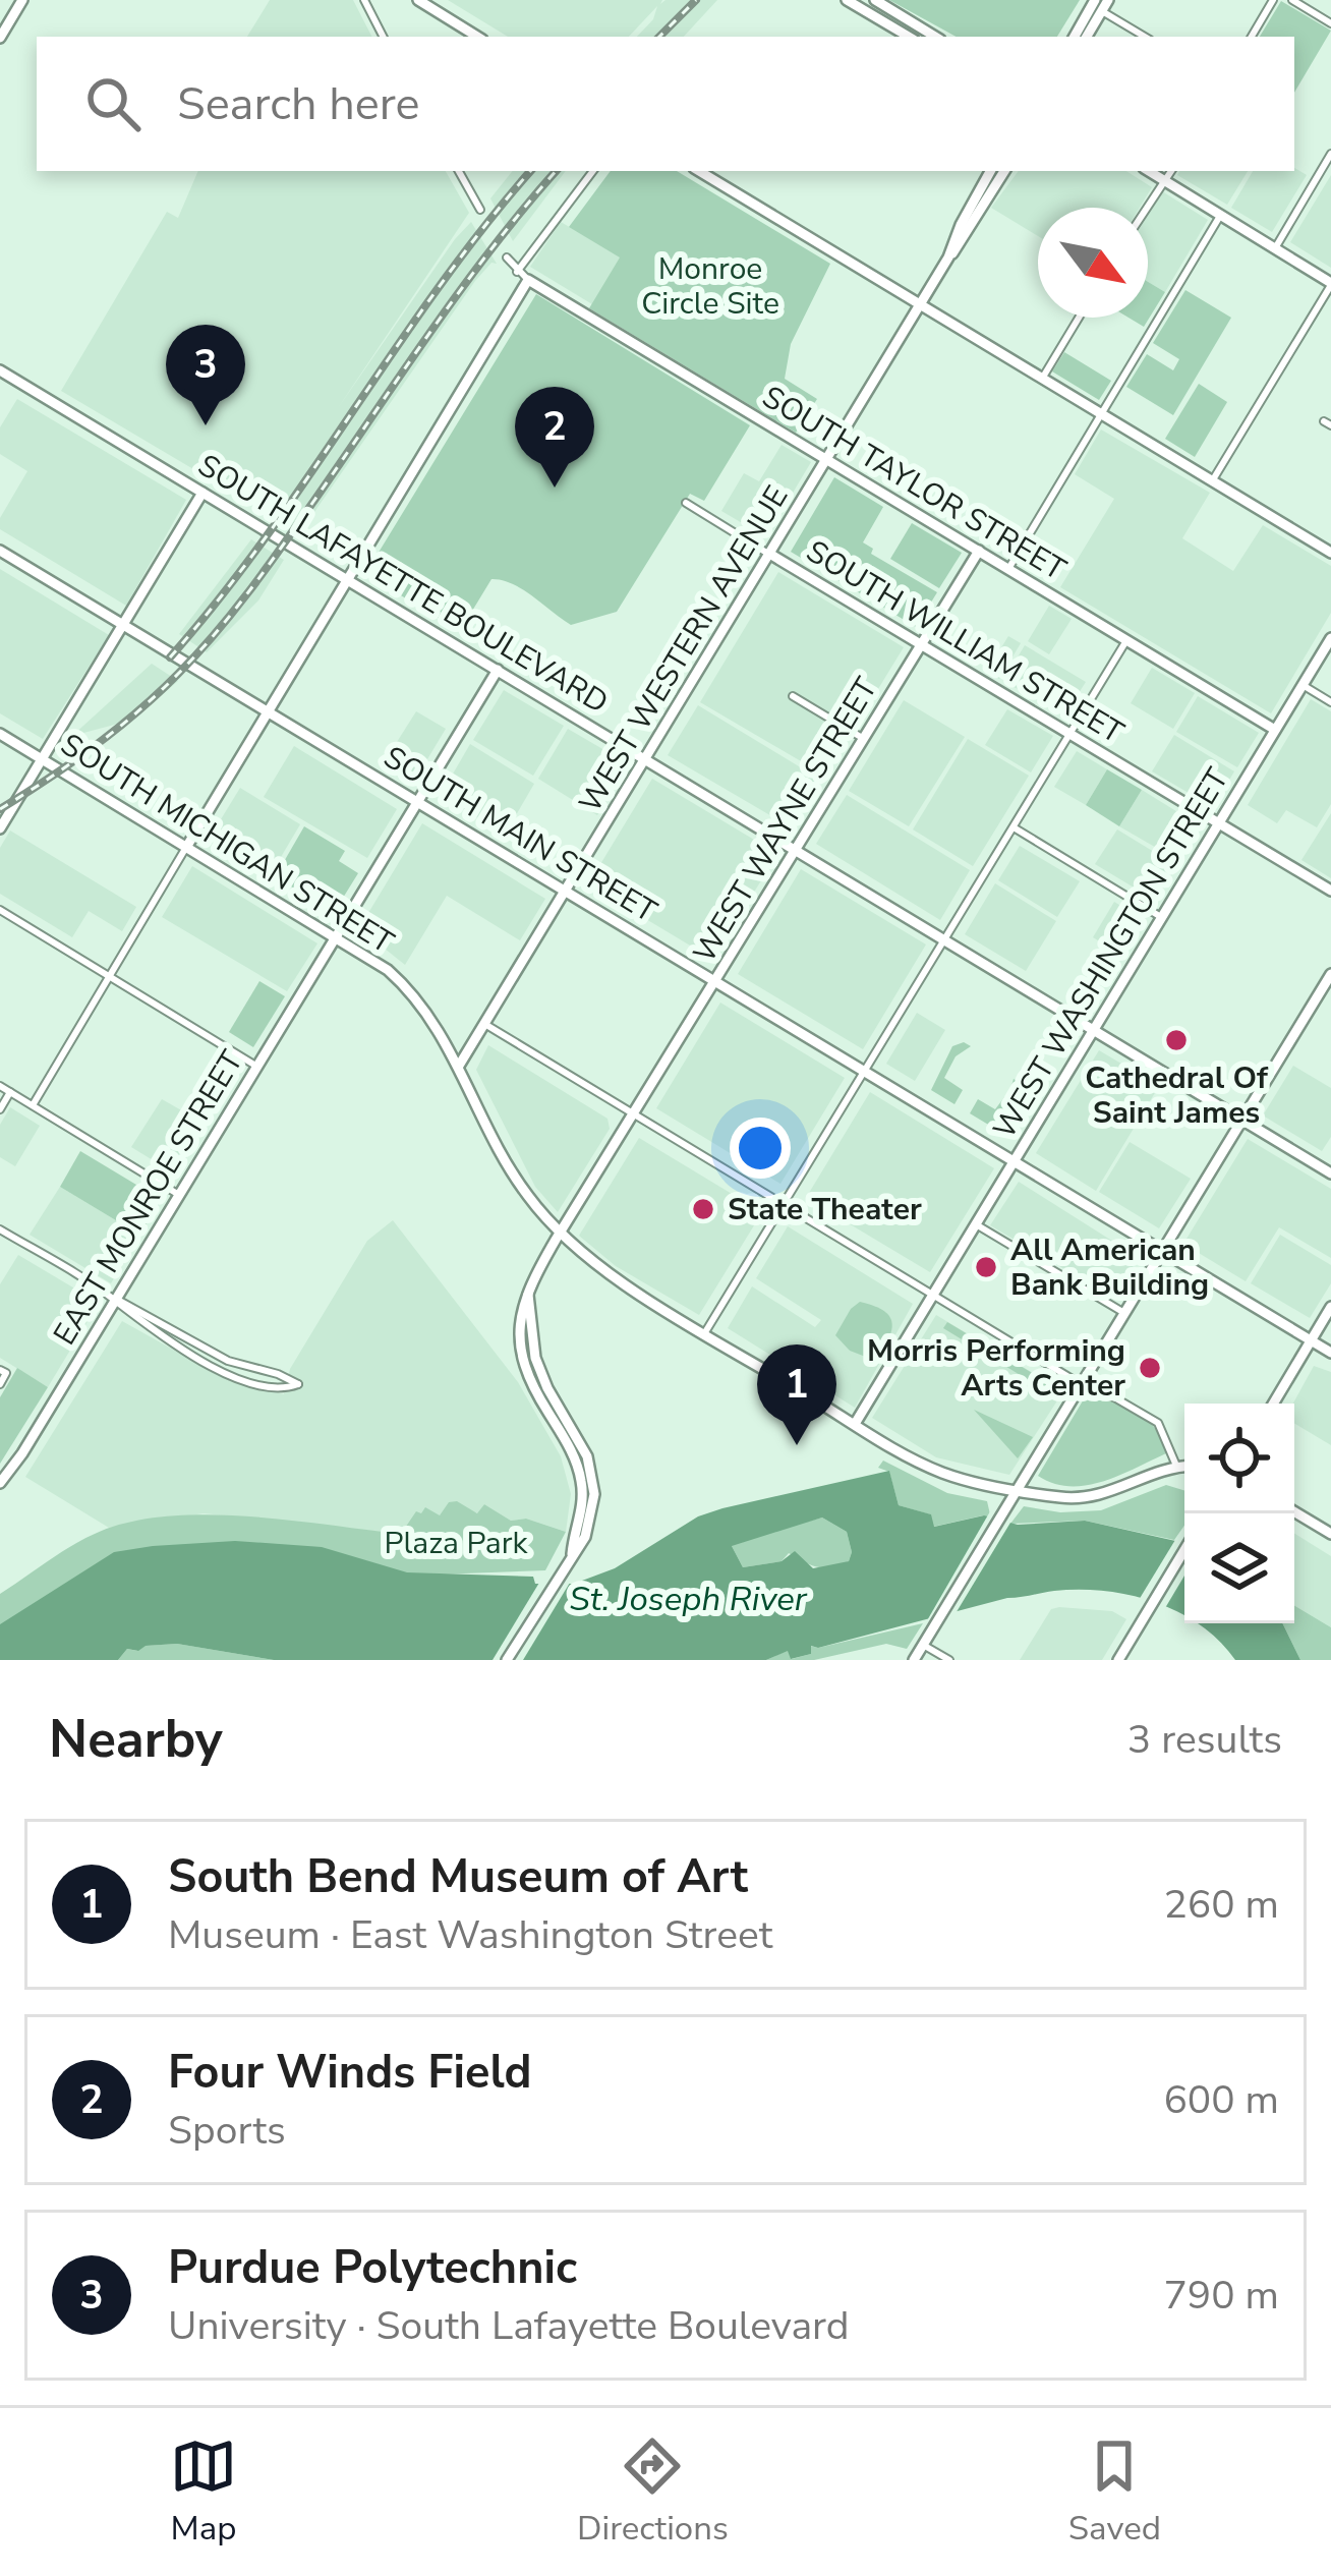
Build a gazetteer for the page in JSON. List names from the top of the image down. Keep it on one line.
{"streets":{"street":["SOUTH TAYLOR STREET","SOUTH LAFAYETTE BOULEVARD","SOUTH WILLIAM STREET","WEST WESTERN AVENUE","WEST WAYNE STREET","SOUTH MAIN STREET","SOUTH MICHIGAN STREET","WEST WASHINGTON STREET","EAST MONROE STREET"]},"crossings":[["SOUTH TAYLOR STREET","WEST WESTERN AVENUE"],["SOUTH TAYLOR STREET","WEST WAYNE STREET"],["SOUTH TAYLOR STREET","WEST WASHINGTON STREET"],["SOUTH LAFAYETTE BOULEVARD","WEST WESTERN AVENUE"],["SOUTH LAFAYETTE BOULEVARD","WEST WAYNE STREET"],["SOUTH LAFAYETTE BOULEVARD","WEST WASHINGTON STREET"],["SOUTH LAFAYETTE BOULEVARD","EAST MONROE STREET"],["SOUTH WILLIAM STREET","WEST WESTERN AVENUE"],["SOUTH WILLIAM STREET","WEST WAYNE STREET"],["SOUTH WILLIAM STREET","WEST WASHINGTON STREET"],["WEST WESTERN AVENUE","SOUTH MAIN STREET"],["WEST WESTERN AVENUE","SOUTH MICHIGAN STREET"],["WEST WAYNE STREET","SOUTH MAIN STREET"],["WEST WAYNE STREET","SOUTH MICHIGAN STREET"],["SOUTH MAIN STREET","WEST WASHINGTON STREET"],["SOUTH MAIN STREET","EAST MONROE STREET"],["SOUTH MICHIGAN STREET","WEST WASHINGTON STREET"],["SOUTH MICHIGAN STREET","EAST MONROE STREET"]],"water":["St. Joseph River"],"parks":["Monroe Circle Site","Plaza Park"],"places":["Cathedral Of Saint James","State Theater","All American Bank Building","Morris Performing Arts Center"],"north":"bottom right","page":{"search":"Search here","pins":["3","2","1"],"heading":["Nearby","3 results"],"list":[{"mark":"1","name":"South Bend Museum of Art","note":"Museum · East Washington Street","value":"260 m"},{"mark":"2","name":"Four Winds Field","note":"Sports","value":"600 m"},{"mark":"3","name":"Purdue Polytechnic","note":"University · South Lafayette Boulevard","value":"790 m"}],"nav":["Map","Directions","Saved"]}}
